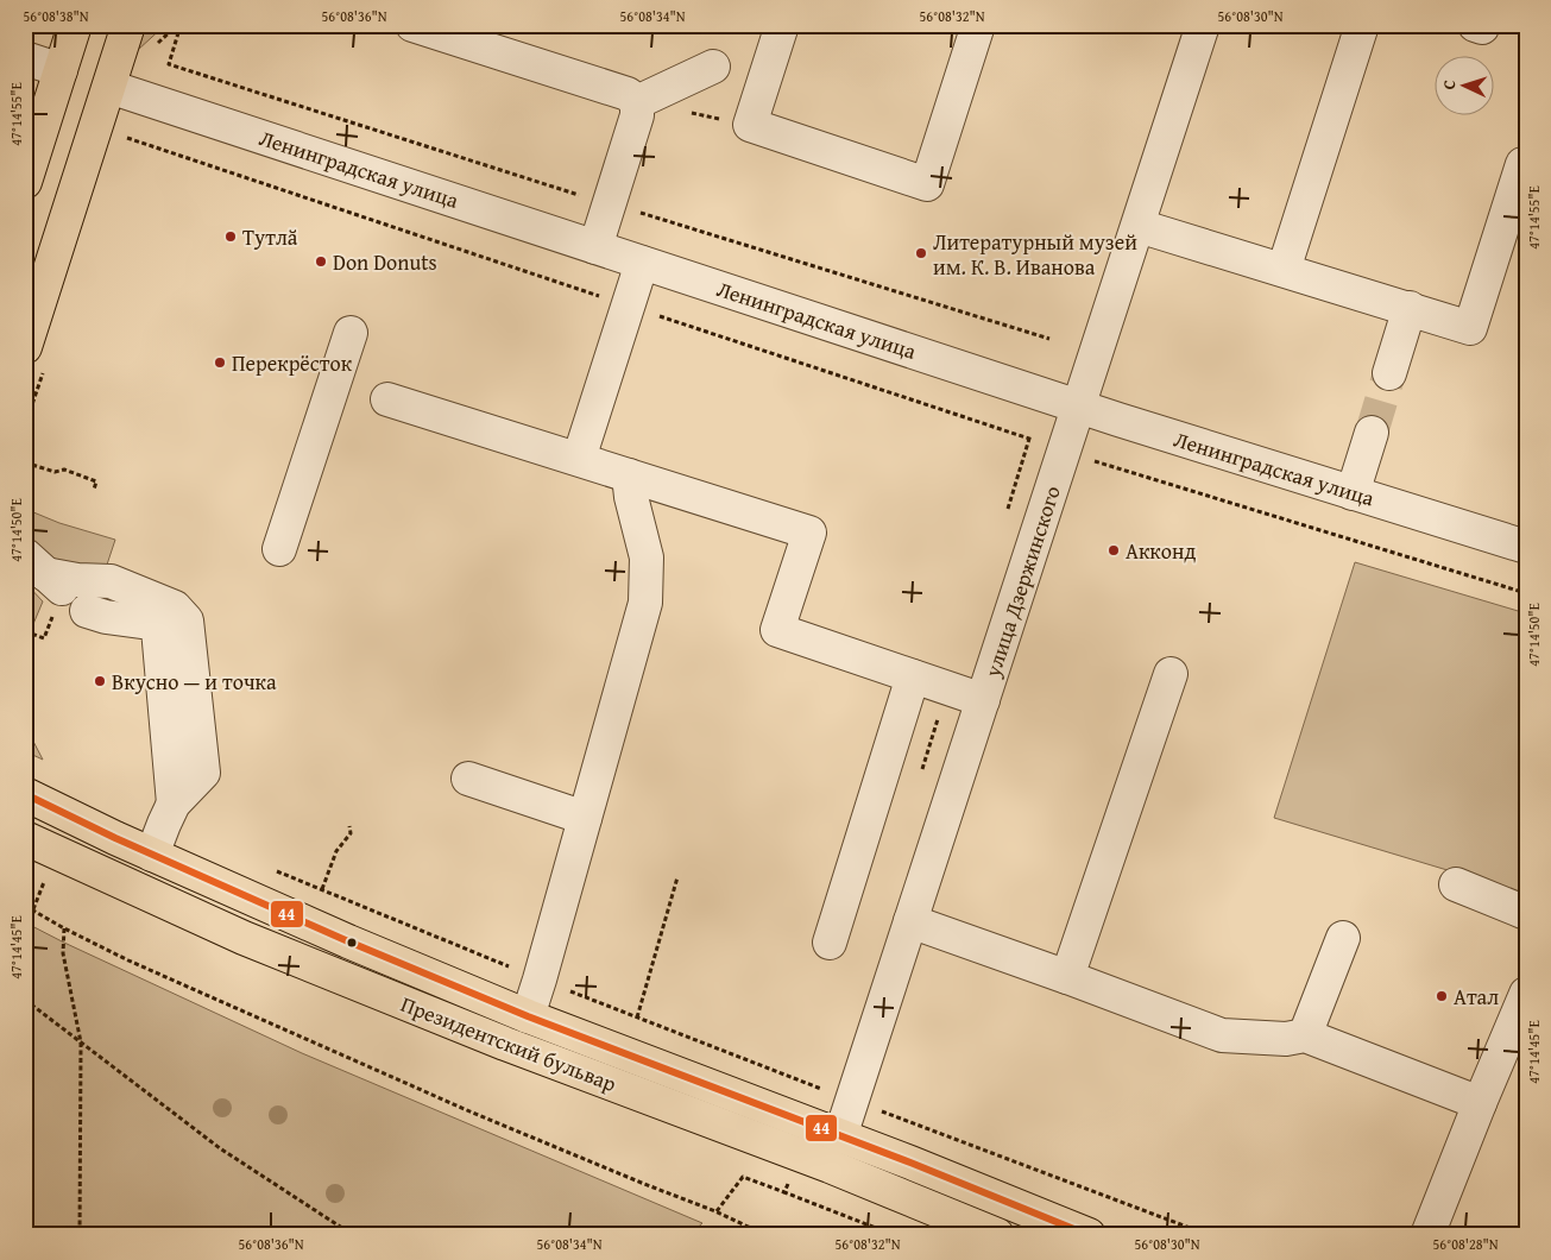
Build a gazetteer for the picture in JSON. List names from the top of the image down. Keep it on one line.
{"streets":{"main road":["Президентский бульвар"],"street":["Ленинградская улица","улица Дзержинского"]},"crossings":[["Ленинградская улица","улица Дзержинского"],["улица Дзержинского","Президентский бульвар"]],"places":["Тутлӑ","Литературный музей им. К. В. Иванова","Don Donuts","Перекрёсток","Акконд","Вкусно — и точка","Атал"],"lines":["transit line 44"],"north":"left","coordinates":["56°08'38\"N","56°08'36\"N","56°08'34\"N","56°08'32\"N","56°08'30\"N","47°14'55\"E","47°14'50\"E","47°14'45\"E","56°08'28\"N"]}
